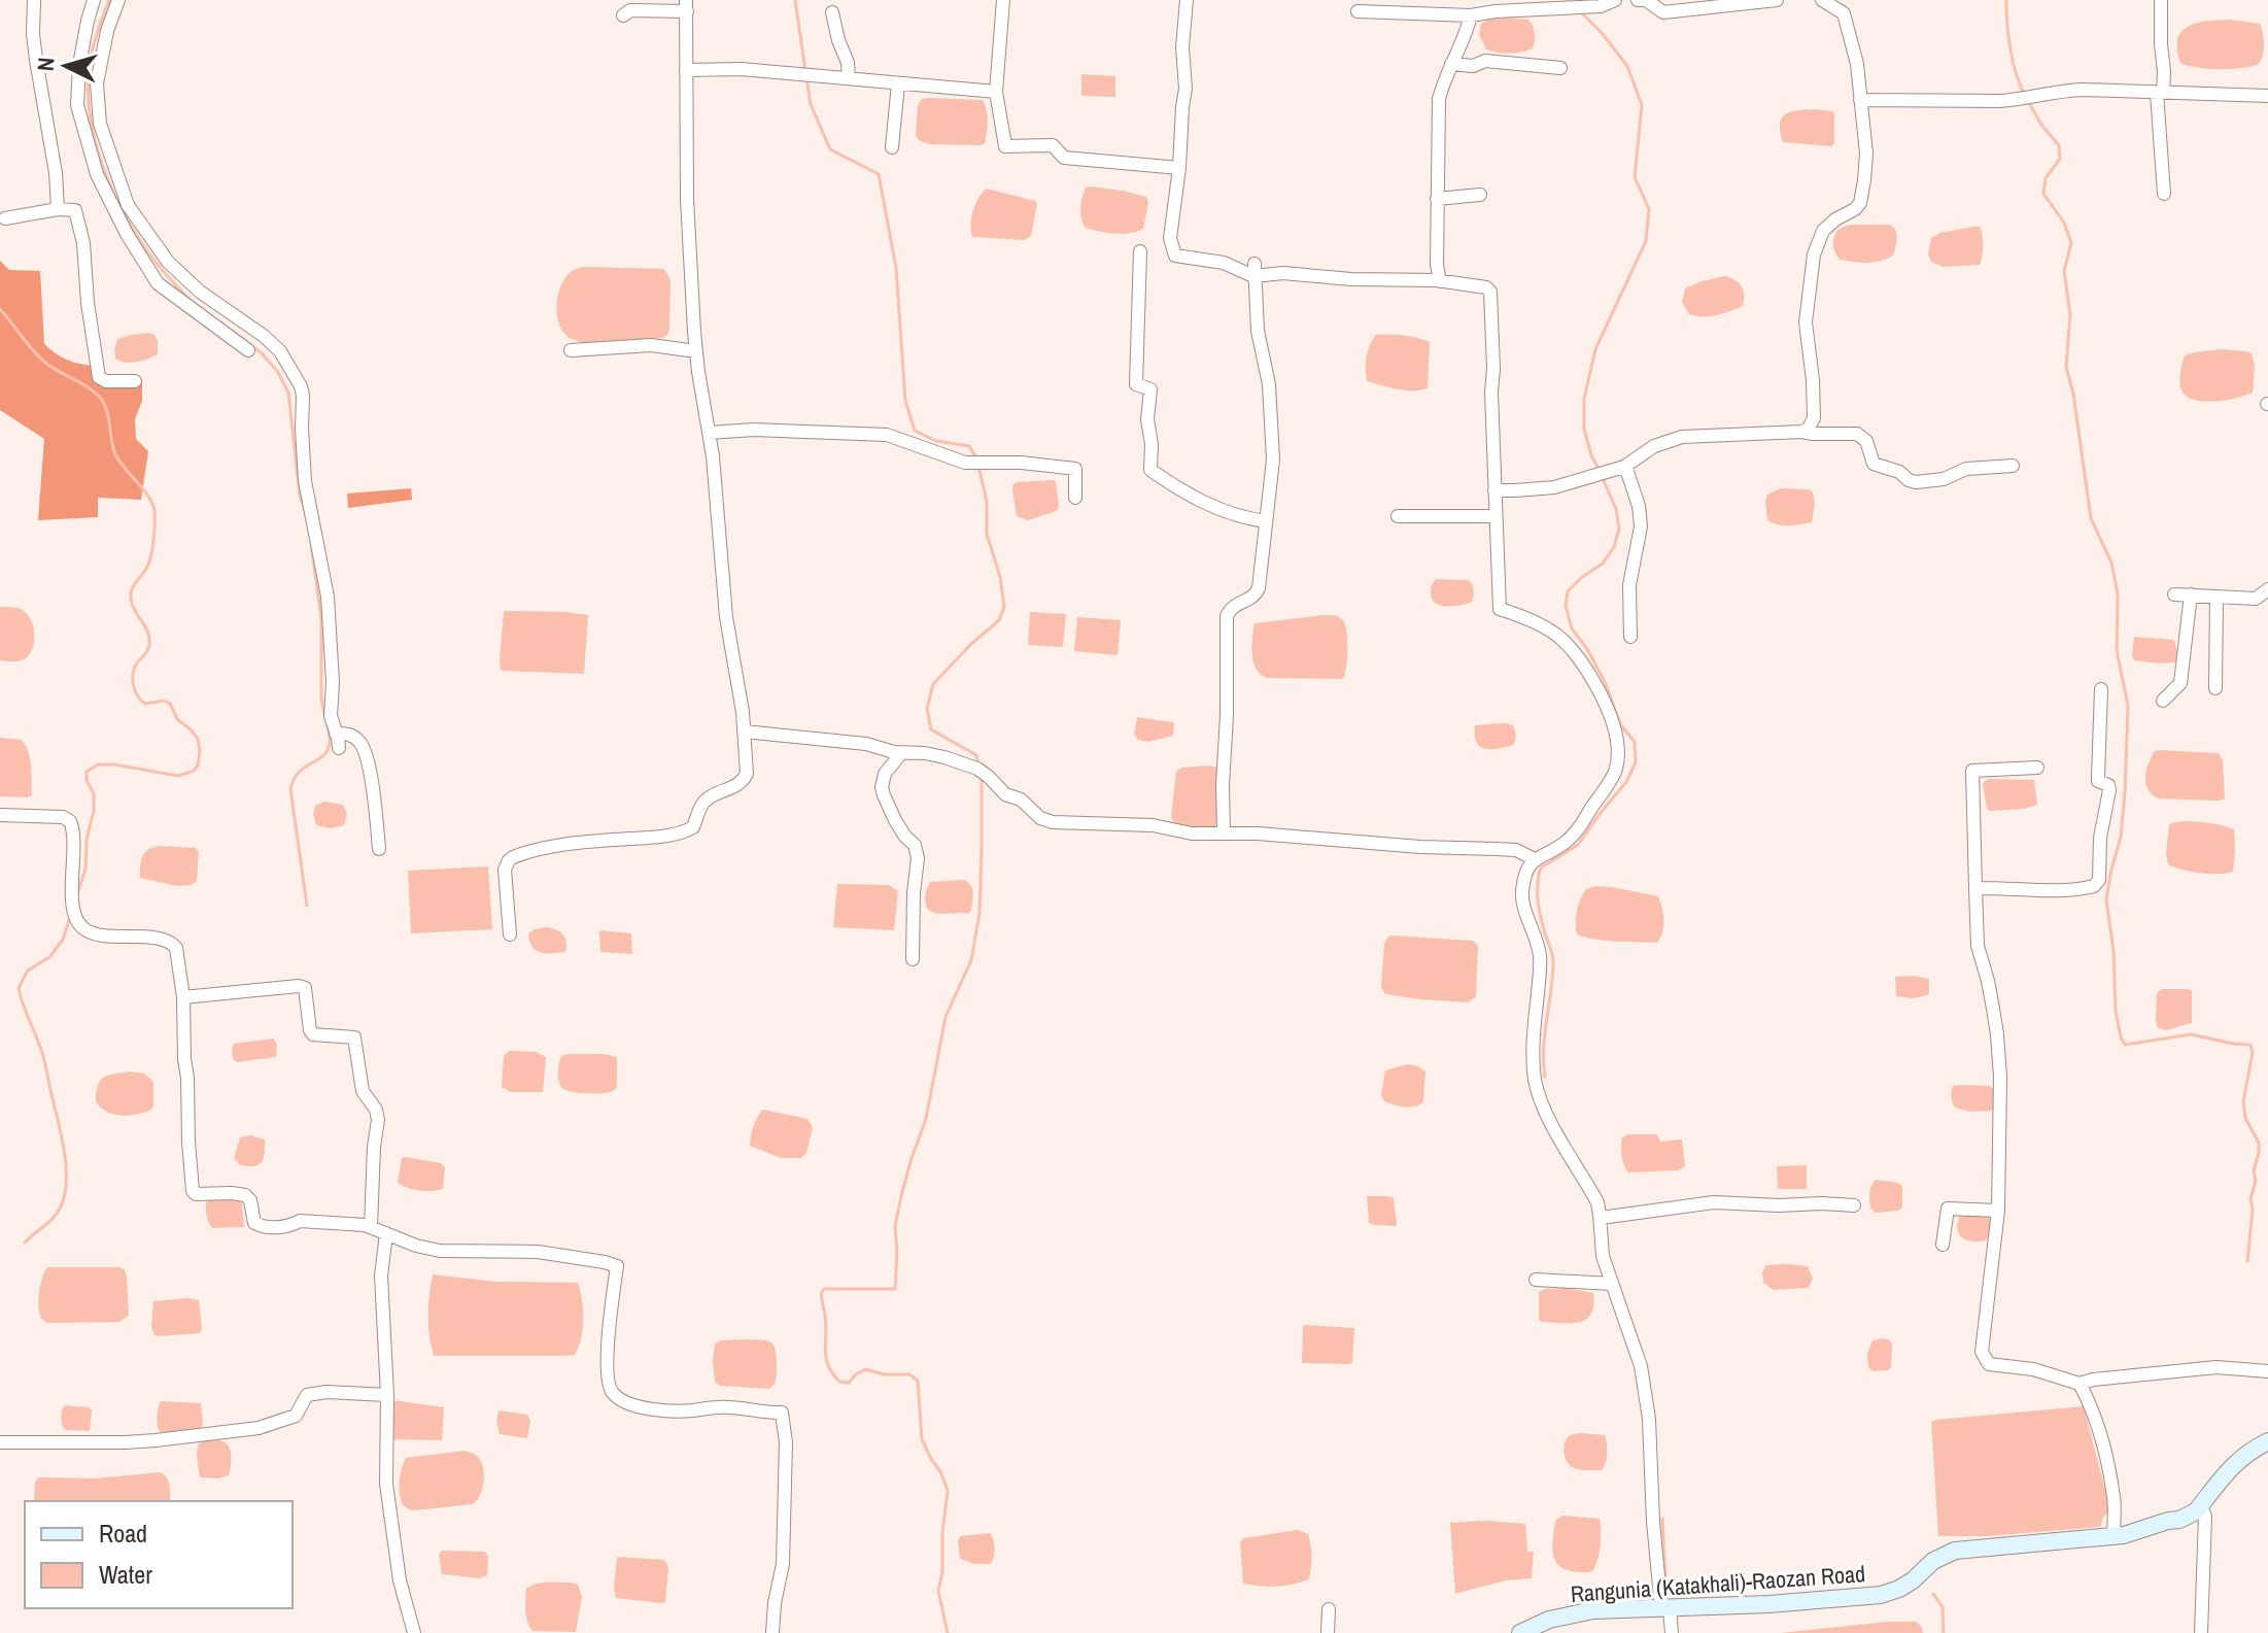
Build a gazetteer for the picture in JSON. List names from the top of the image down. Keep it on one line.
{"streets":{"main road":["Rangunia (Katakhali)-Raozan Road"]},"legend":["Road","Water"],"north":"left"}
